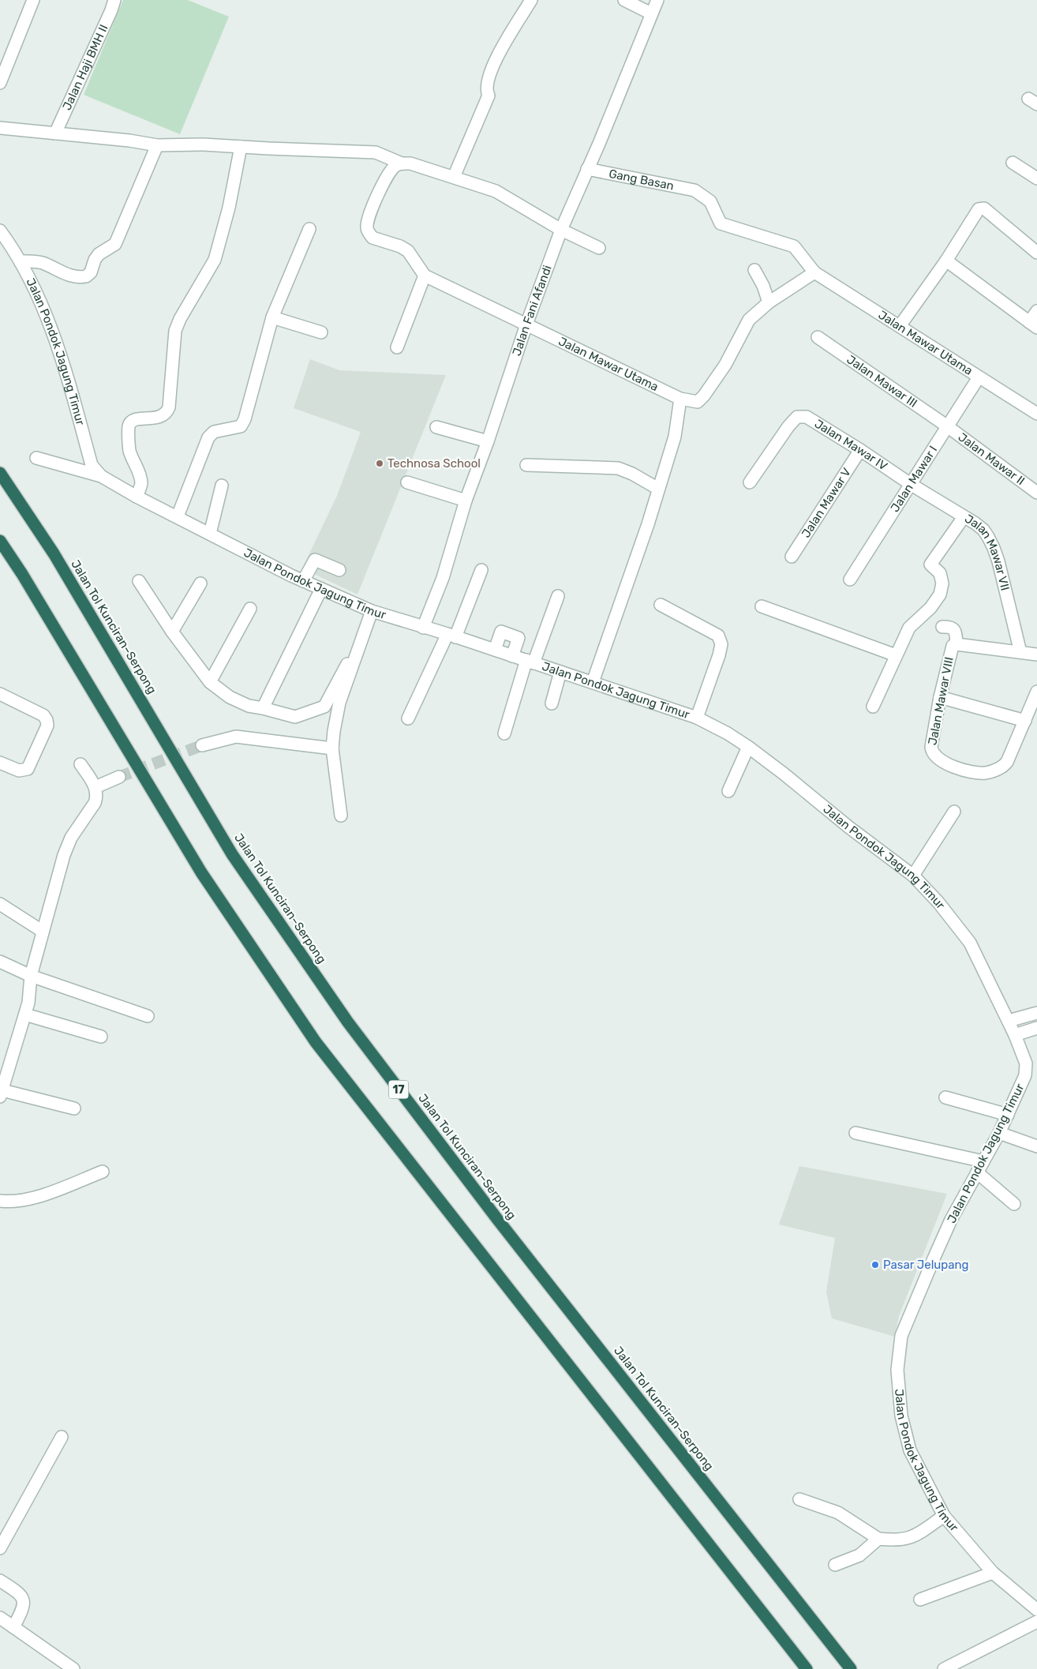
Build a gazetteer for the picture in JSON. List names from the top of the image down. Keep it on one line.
{"streets":{"highway":["Jalan Tol Kunciran–Serpong","17"],"street":["Jalan Haji BMH II","Gang Basan","Jalan Fani Afandi","Jalan Mawar Utama","Jalan Pondok Jagung Timur","Jalan Mawar III","Jalan Mawar IV","Jalan Mawar II","Jalan Mawar I","Jalan Mawar V","Jalan Mawar VII","Jalan Mawar VIII"]},"crossings":[["Gang Basan","Jalan Fani Afandi"],["Gang Basan","Jalan Mawar Utama"],["Jalan Fani Afandi","Jalan Mawar Utama"],["Jalan Fani Afandi","Jalan Pondok Jagung Timur"],["Jalan Mawar Utama","Jalan Mawar I"],["Jalan Mawar III","Jalan Mawar II"],["Jalan Mawar III","Jalan Mawar I"],["Jalan Mawar IV","Jalan Mawar I"],["Jalan Mawar IV","Jalan Mawar V"],["Jalan Mawar IV","Jalan Mawar VII"],["Jalan Mawar II","Jalan Mawar I"],["Jalan Mawar I","Jalan Mawar VII"],["Jalan Mawar VII","Jalan Mawar VIII"]],"places":["Technosa School","Pasar Jelupang"]}
